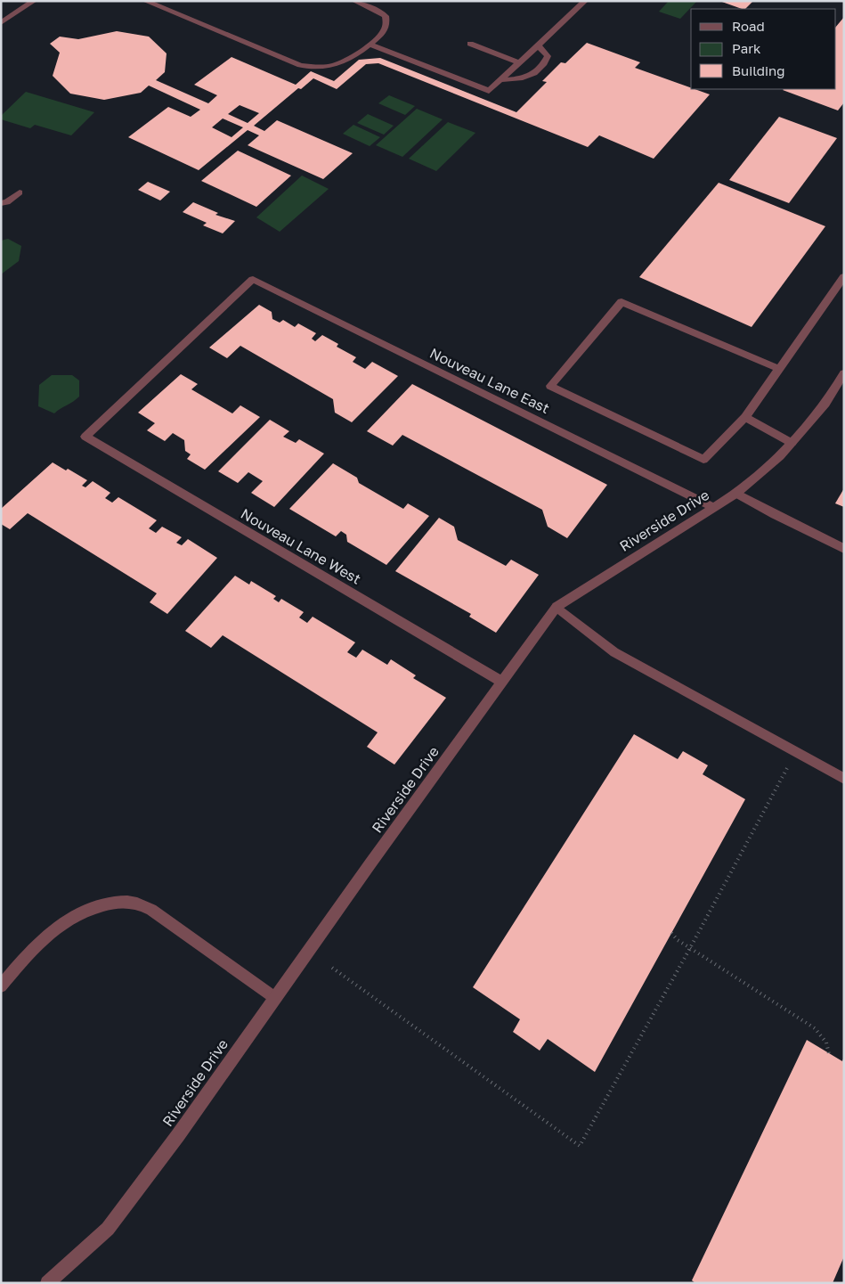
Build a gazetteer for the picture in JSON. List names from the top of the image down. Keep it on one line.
{"streets":{"street":["Nouveau Lane East","Riverside Drive","Nouveau Lane West"]},"crossings":[["Nouveau Lane East","Riverside Drive"],["Nouveau Lane East","Nouveau Lane West"],["Riverside Drive","Nouveau Lane West"]],"legend":["Road","Park","Building"]}
